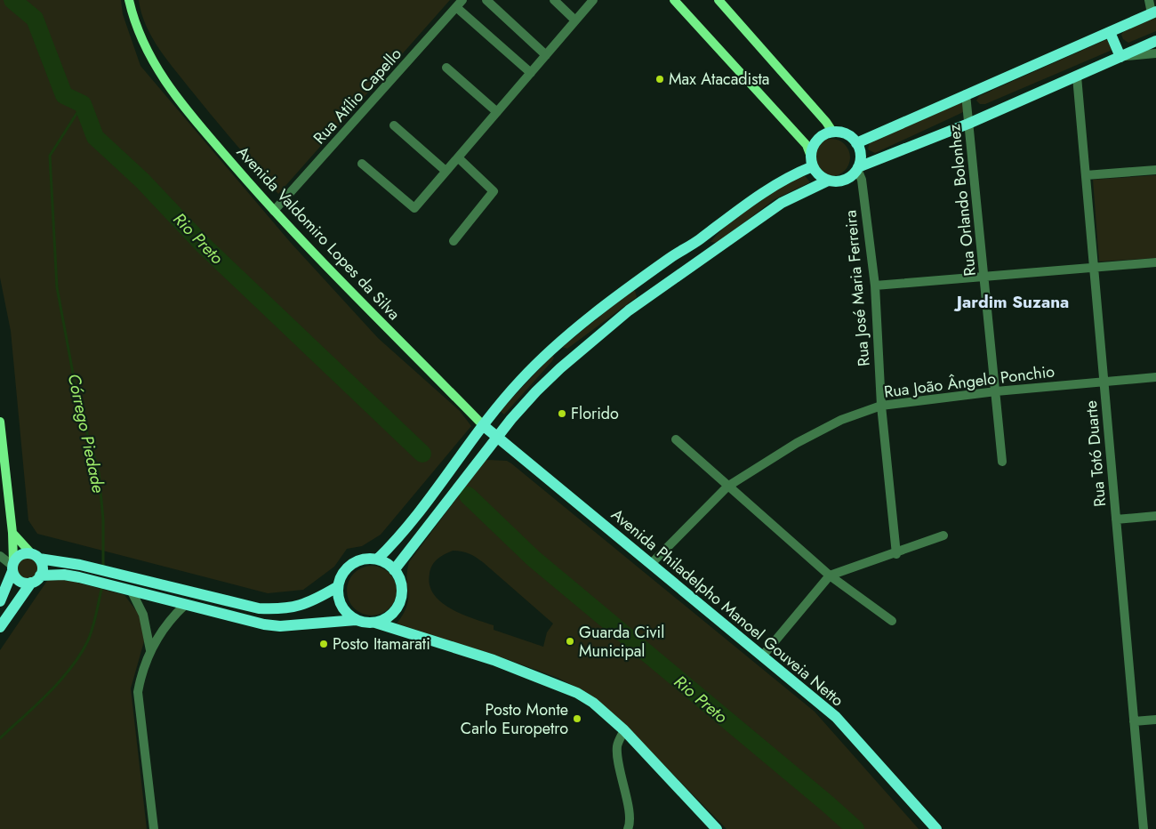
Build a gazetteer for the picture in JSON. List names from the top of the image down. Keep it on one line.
{"streets":{"main road":["Avenida Valdomiro Lopes da Silva","Avenida Philadelpho Manoel Gouveia Netto"],"street":["Rua Atílio Capello","Rua Orlando Bolonhez","Rua José Maria Ferreira","Rua João Ângelo Ponchio","Rua Totó Duarte"]},"crossings":[["Rua Atílio Capello","Avenida Valdomiro Lopes da Silva"],["Rua Orlando Bolonhez","Rua João Ângelo Ponchio"],["Avenida Valdomiro Lopes da Silva","Avenida Philadelpho Manoel Gouveia Netto"],["Rua José Maria Ferreira","Rua João Ângelo Ponchio"],["Rua João Ângelo Ponchio","Rua Totó Duarte"],["Rua João Ângelo Ponchio","Avenida Philadelpho Manoel Gouveia Netto"]],"districts":["Jardim Suzana"],"water":["Rio Preto","Córrego Piedade"],"places":["Max Atacadista","Florido","Guarda Civil Municipal","Posto Itamarati","Posto Monte Carlo Europetro"]}
